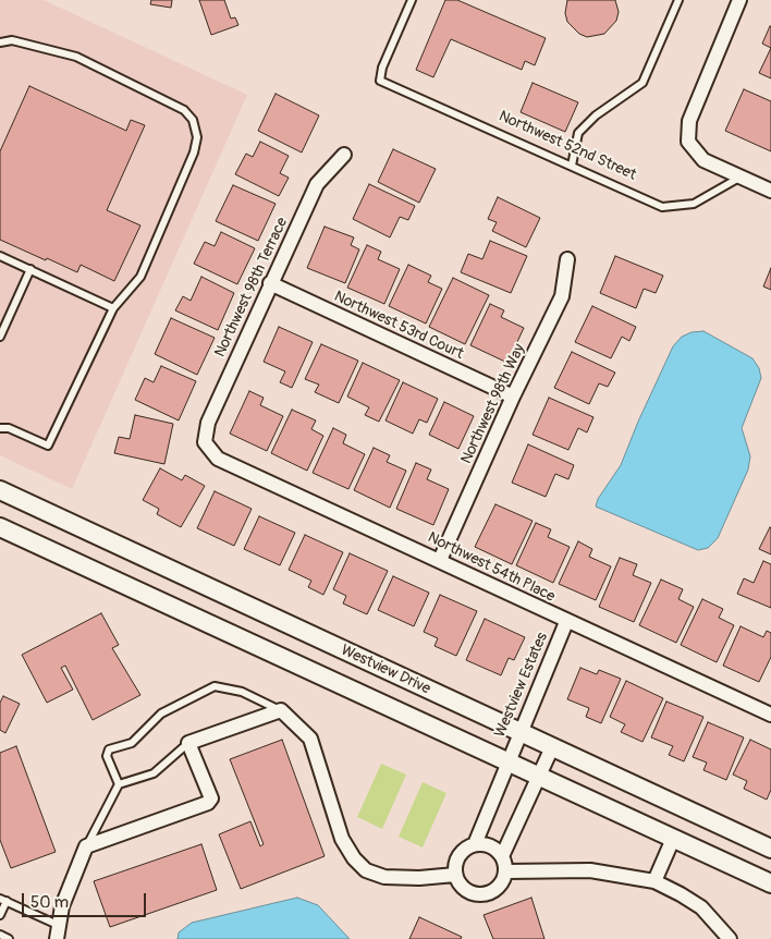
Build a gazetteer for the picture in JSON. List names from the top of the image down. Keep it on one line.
{"streets":{"street":["Northwest 98th Terrace","Northwest 53rd Court","Northwest 98th Way","Northwest 54th Place","Westview Drive","Westview Estates"],"lane":["Northwest 52nd Street"]},"crossings":[["Northwest 98th Terrace","Northwest 53rd Court"],["Northwest 98th Terrace","Northwest 54th Place"],["Northwest 53rd Court","Northwest 98th Way"],["Northwest 98th Way","Northwest 54th Place"],["Northwest 54th Place","Westview Estates"],["Westview Drive","Westview Estates"]],"scale_bar":"50 m"}
